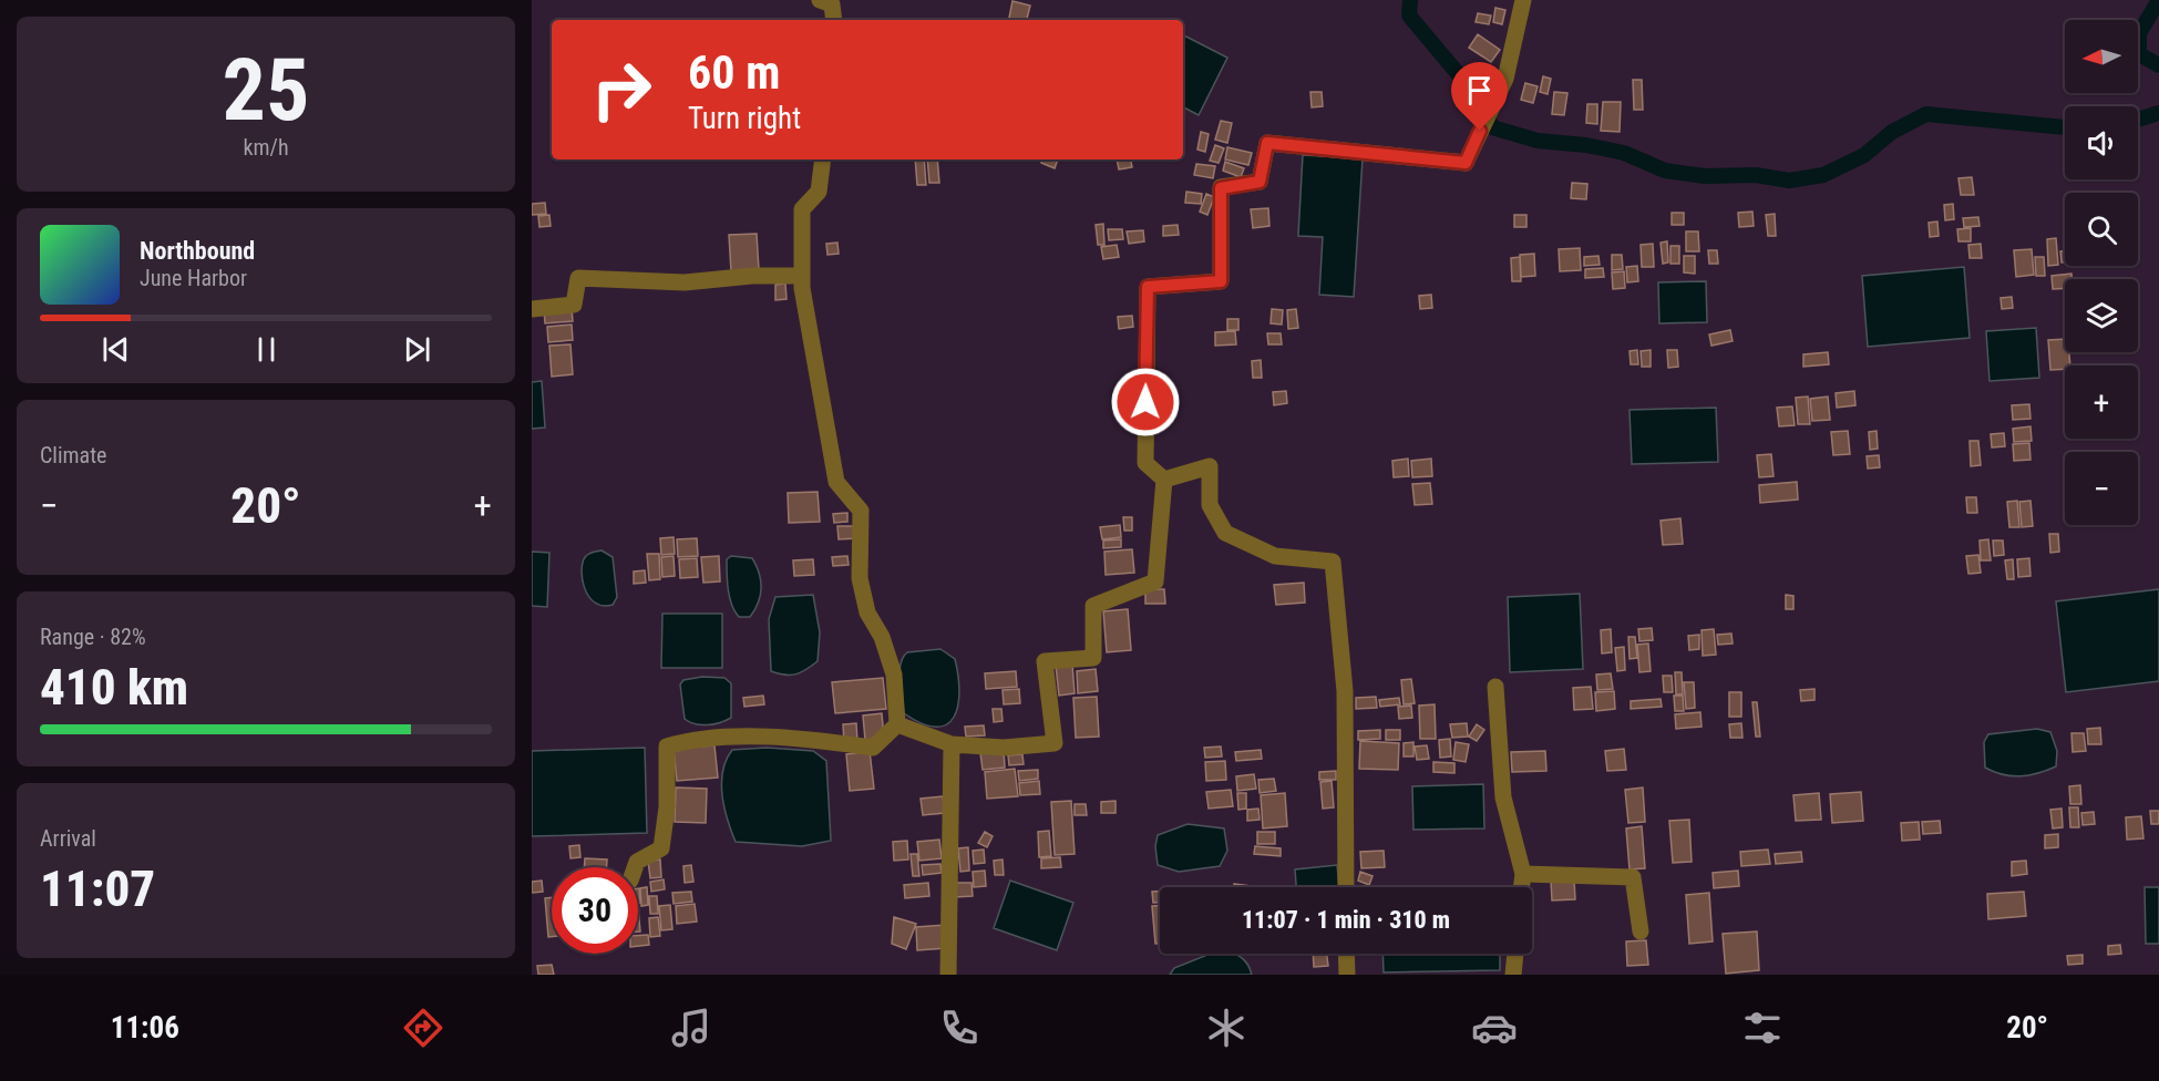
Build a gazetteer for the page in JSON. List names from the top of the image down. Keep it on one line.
{"north":"left","page":{"tile":[["25","km/h"],"Climate",["Range · 82%","410 km"],["Arrival","11:07"]],"map_buttons":["+","−"],"turn":["60 m","Turn right"],"song":["Northbound","June Harbor"],"heat":["−","20°","+"],"limit":"30","trip":"11:07 · 1 min · 310 m","tabs":["11:06","20°"]}}
